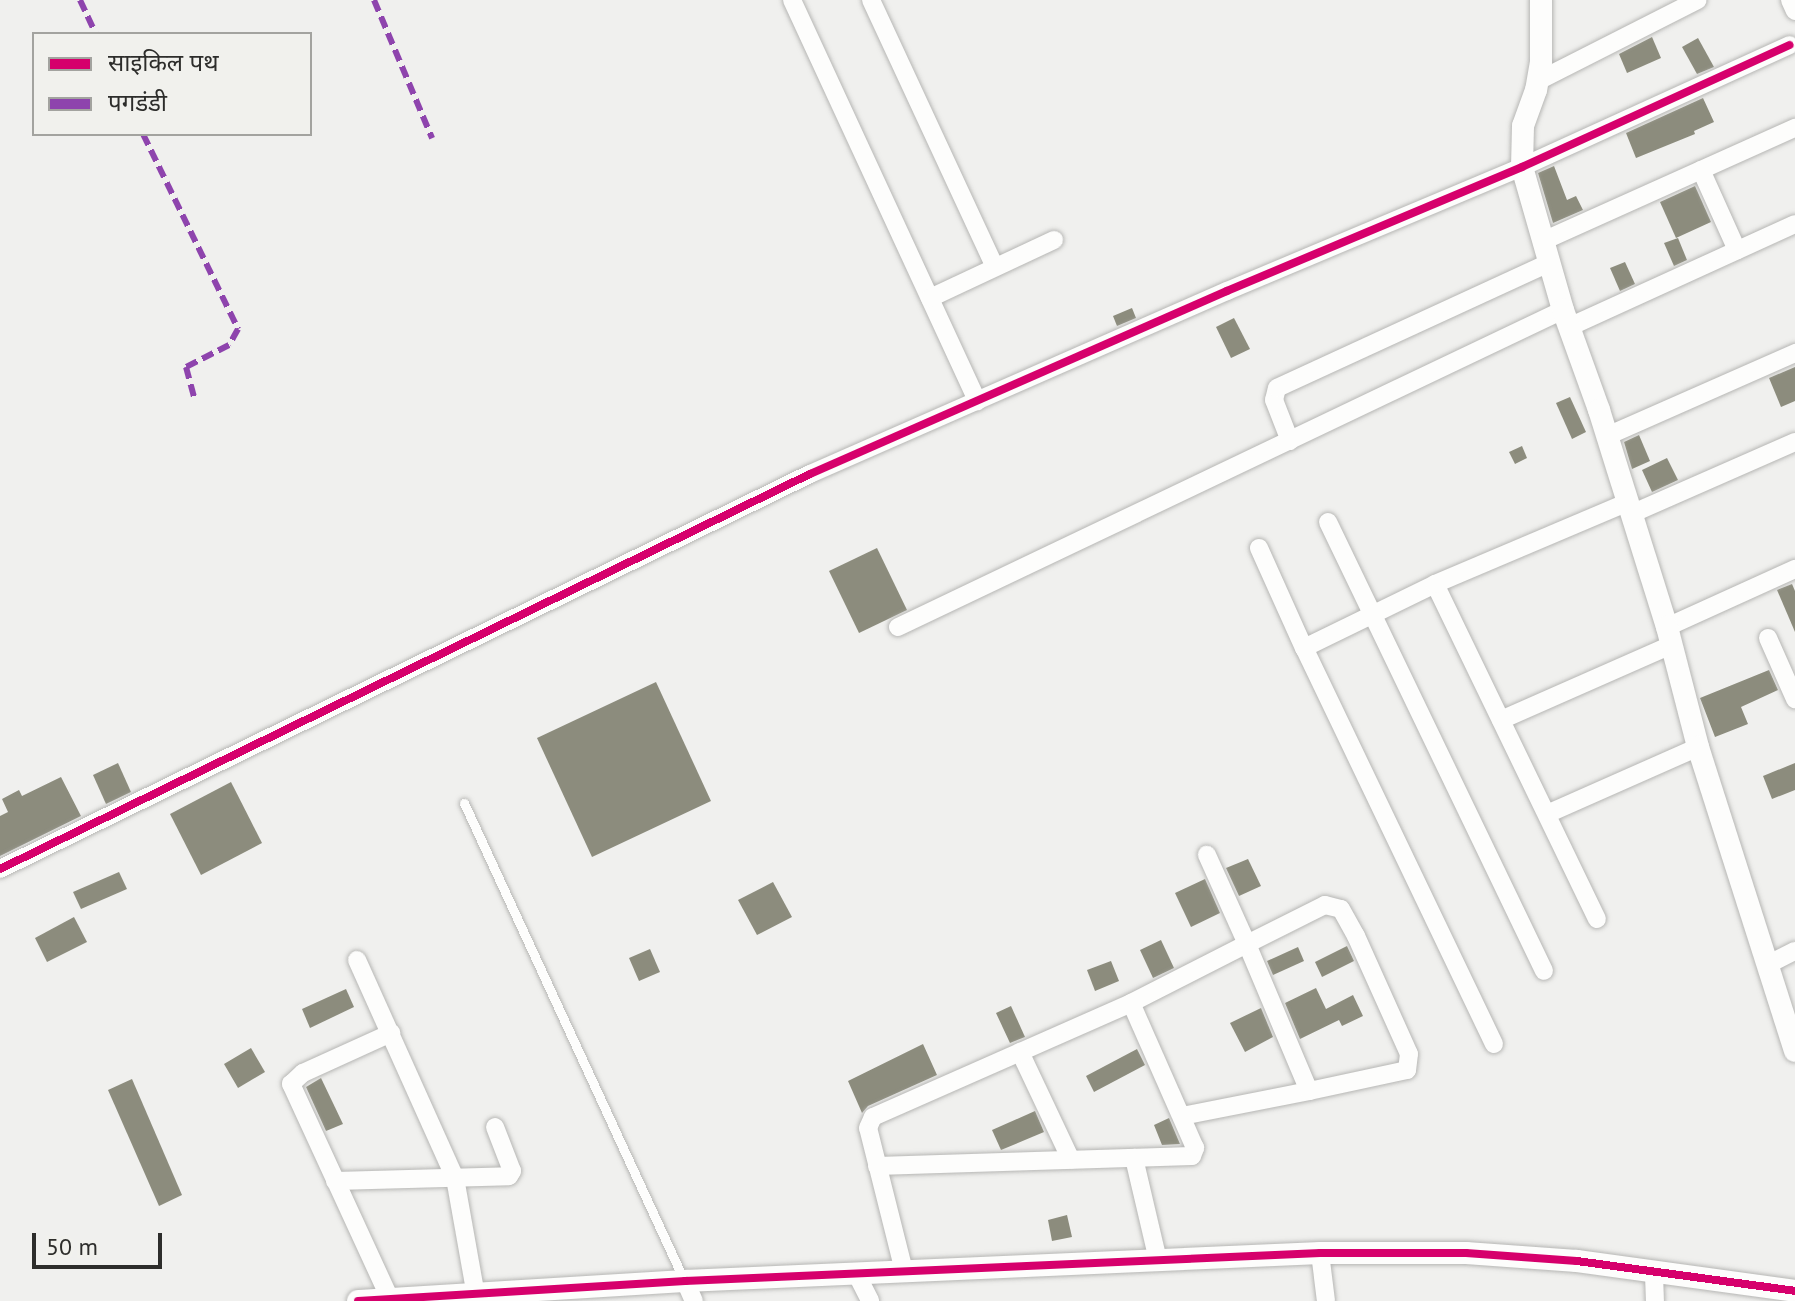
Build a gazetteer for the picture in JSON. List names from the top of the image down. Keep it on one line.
{"legend":["साइकिल पथ","पगडंडी"],"scale_bar":"50 m"}
